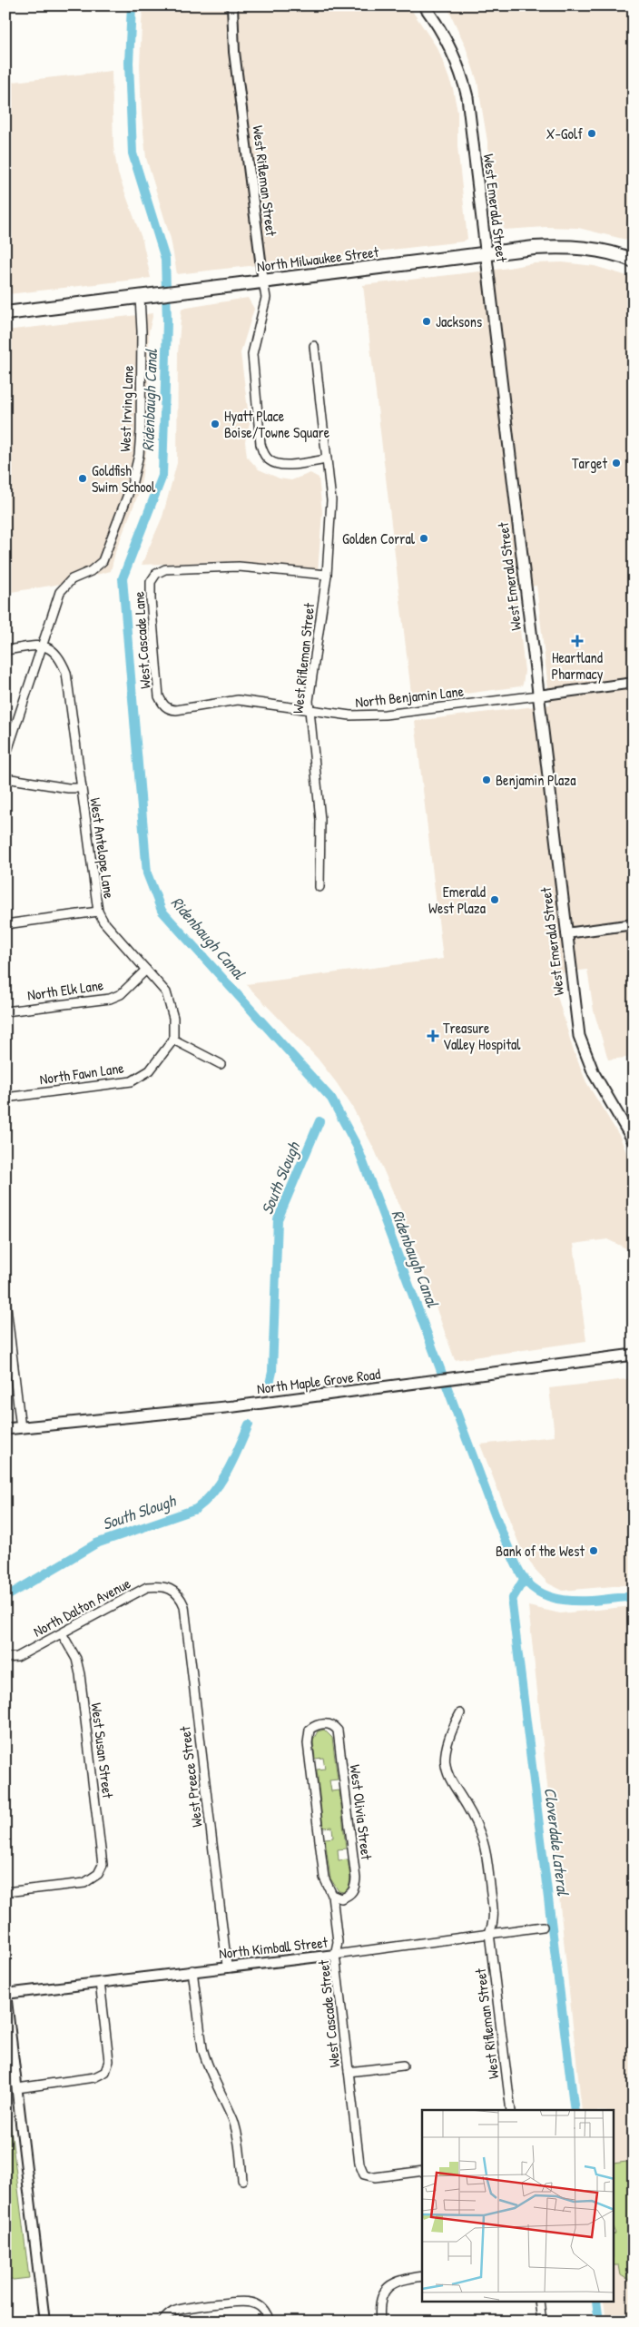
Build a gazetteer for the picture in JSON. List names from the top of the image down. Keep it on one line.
{"streets":{"main road":["West Emerald Street","North Milwaukee Street","North Maple Grove Road"],"street":["West Rifleman Street","West Irving Lane","West Cascade Lane","North Benjamin Lane","West Antelope Lane","North Elk Lane","North Fawn Lane","North Dalton Avenue","West Susan Street","West Preece Street","West Olivia Street","North Kimball Street","West Cascade Street"]},"crossings":[["West Rifleman Street","North Milwaukee Street"],["West Rifleman Street","West Cascade Lane"],["West Rifleman Street","North Benjamin Lane"],["West Rifleman Street","North Kimball Street"],["West Emerald Street","North Milwaukee Street"],["West Emerald Street","North Benjamin Lane"],["North Milwaukee Street","West Irving Lane"],["West Irving Lane","West Antelope Lane"],["West Cascade Lane","North Benjamin Lane"],["West Antelope Lane","North Elk Lane"],["West Antelope Lane","North Fawn Lane"],["North Dalton Avenue","West Susan Street"],["North Dalton Avenue","West Preece Street"],["West Preece Street","North Kimball Street"],["West Olivia Street","West Cascade Street"],["North Kimball Street","West Cascade Street"]],"water":["Ridenbaugh Canal","South Slough","Cloverdale Lateral"],"places":{"other":["X-Golf","Jacksons","Hyatt Place Boise/Towne Square","Target","Goldfish Swim School","Golden Corral","Benjamin Plaza","Emerald West Plaza","Bank of the West"],"health":["Heartland Pharmacy","Treasure Valley Hospital"]}}
